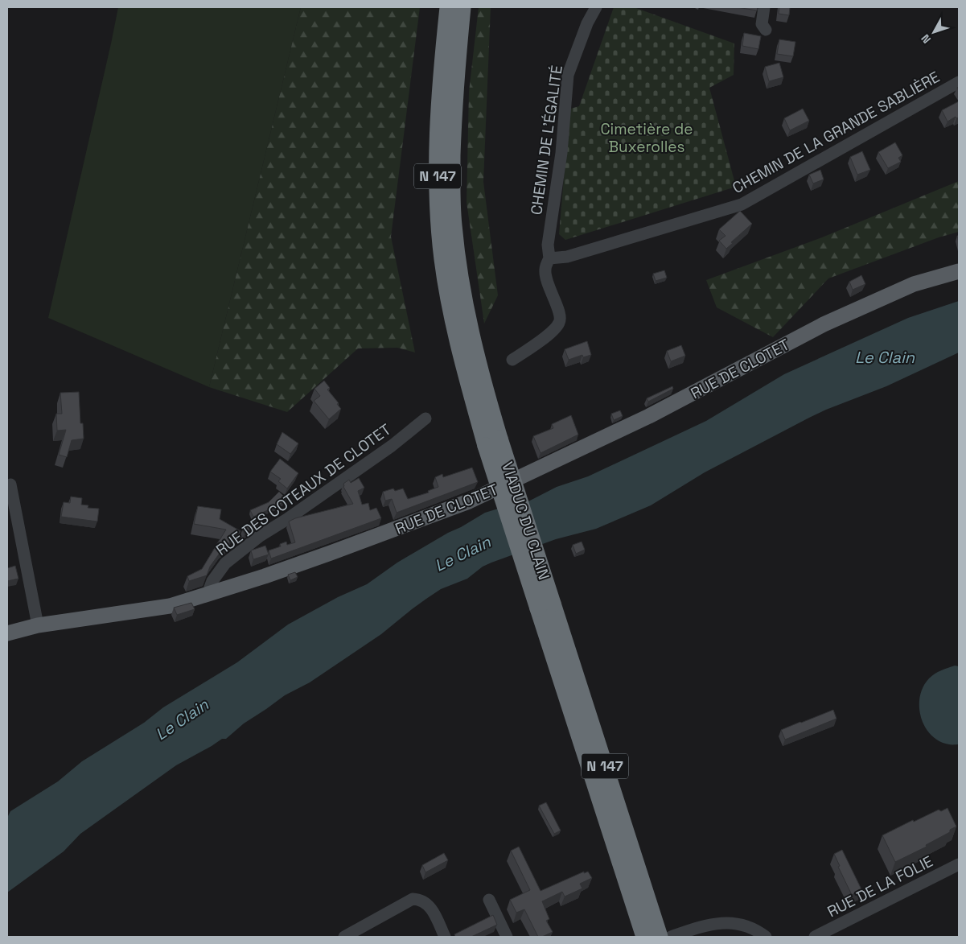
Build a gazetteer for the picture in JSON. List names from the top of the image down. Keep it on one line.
{"streets":{"highway":["N 147","VIADUC DU CLAIN"],"main road":["RUE DE CLOTET"],"street":["CHEMIN DE LA GRANDE SABLIÈRE","CHEMIN DE L'ÉGALITÉ","RUE DES COTEAUX DE CLOTET","RUE DE LA FOLIE"]},"crossings":[["CHEMIN DE LA GRANDE SABLIÈRE","CHEMIN DE L'ÉGALITÉ"],["N 147","VIADUC DU CLAIN"],["RUE DE CLOTET","RUE DES COTEAUX DE CLOTET"]],"water":["Le Clain"],"parks":["Cimetière de Buxerolles"],"north":"bottom left"}
